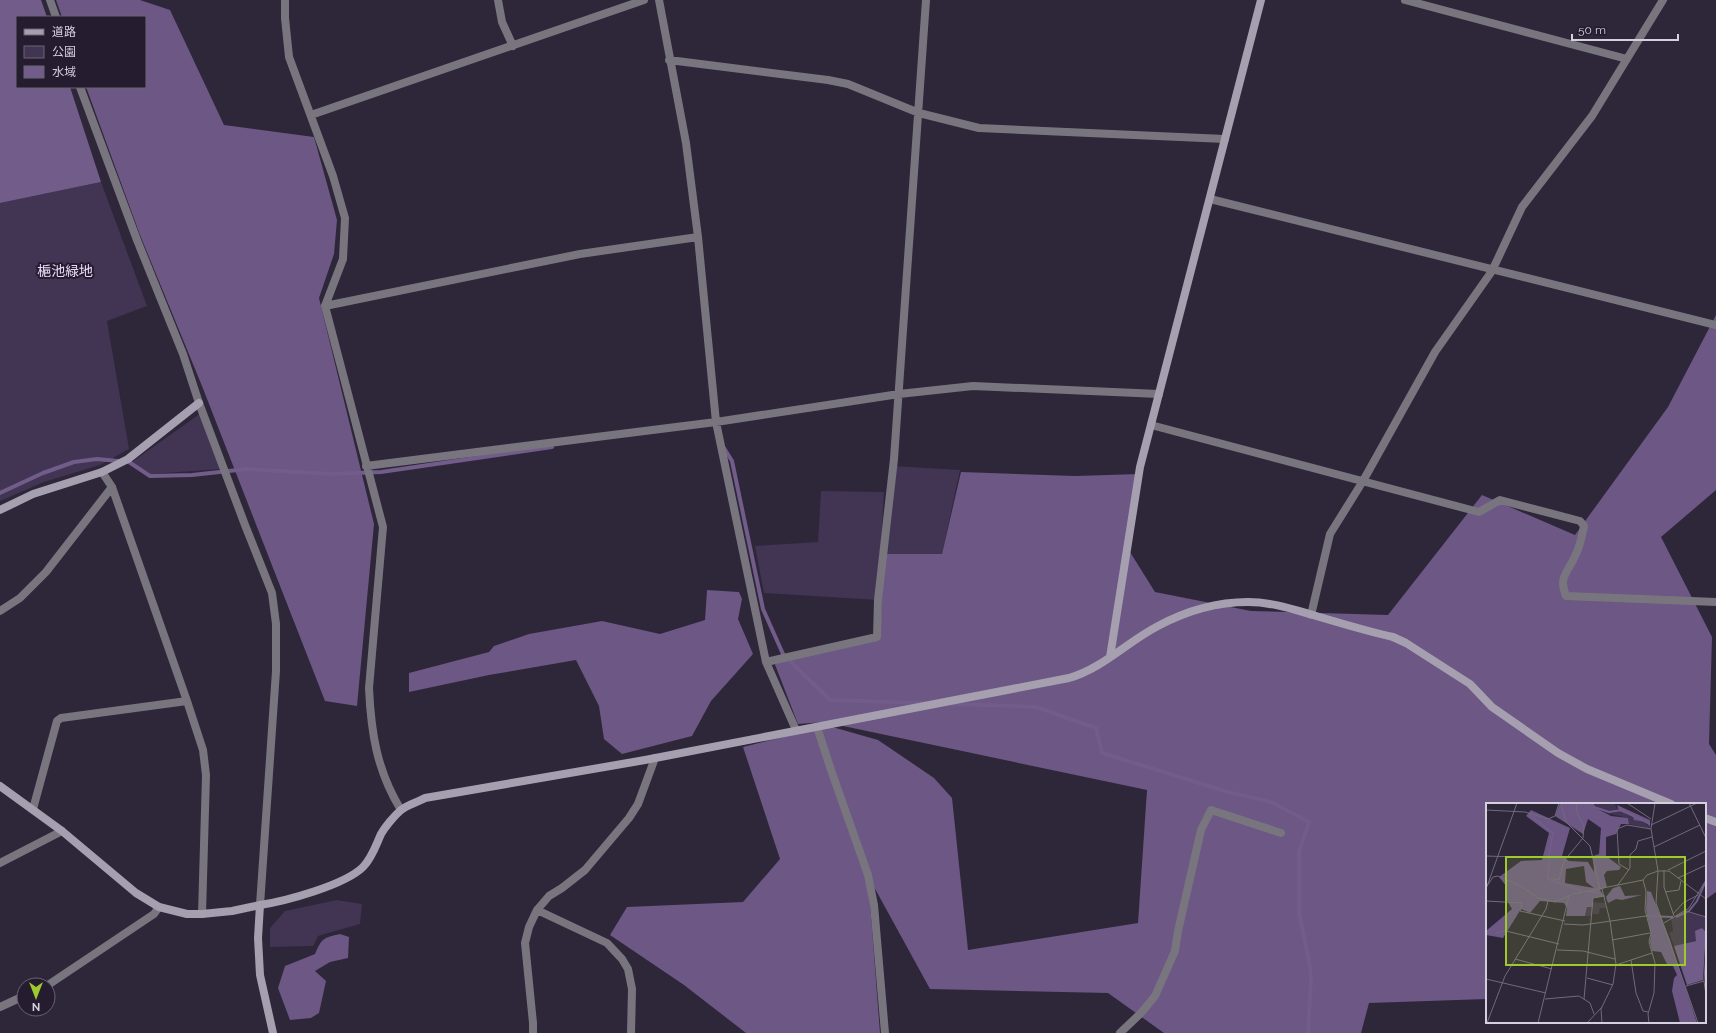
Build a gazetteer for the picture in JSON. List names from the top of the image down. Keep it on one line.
{"parks":["梔池緑地"],"legend":["道路","公園","水域"],"scale_bar":"50 m","north":"bottom"}
